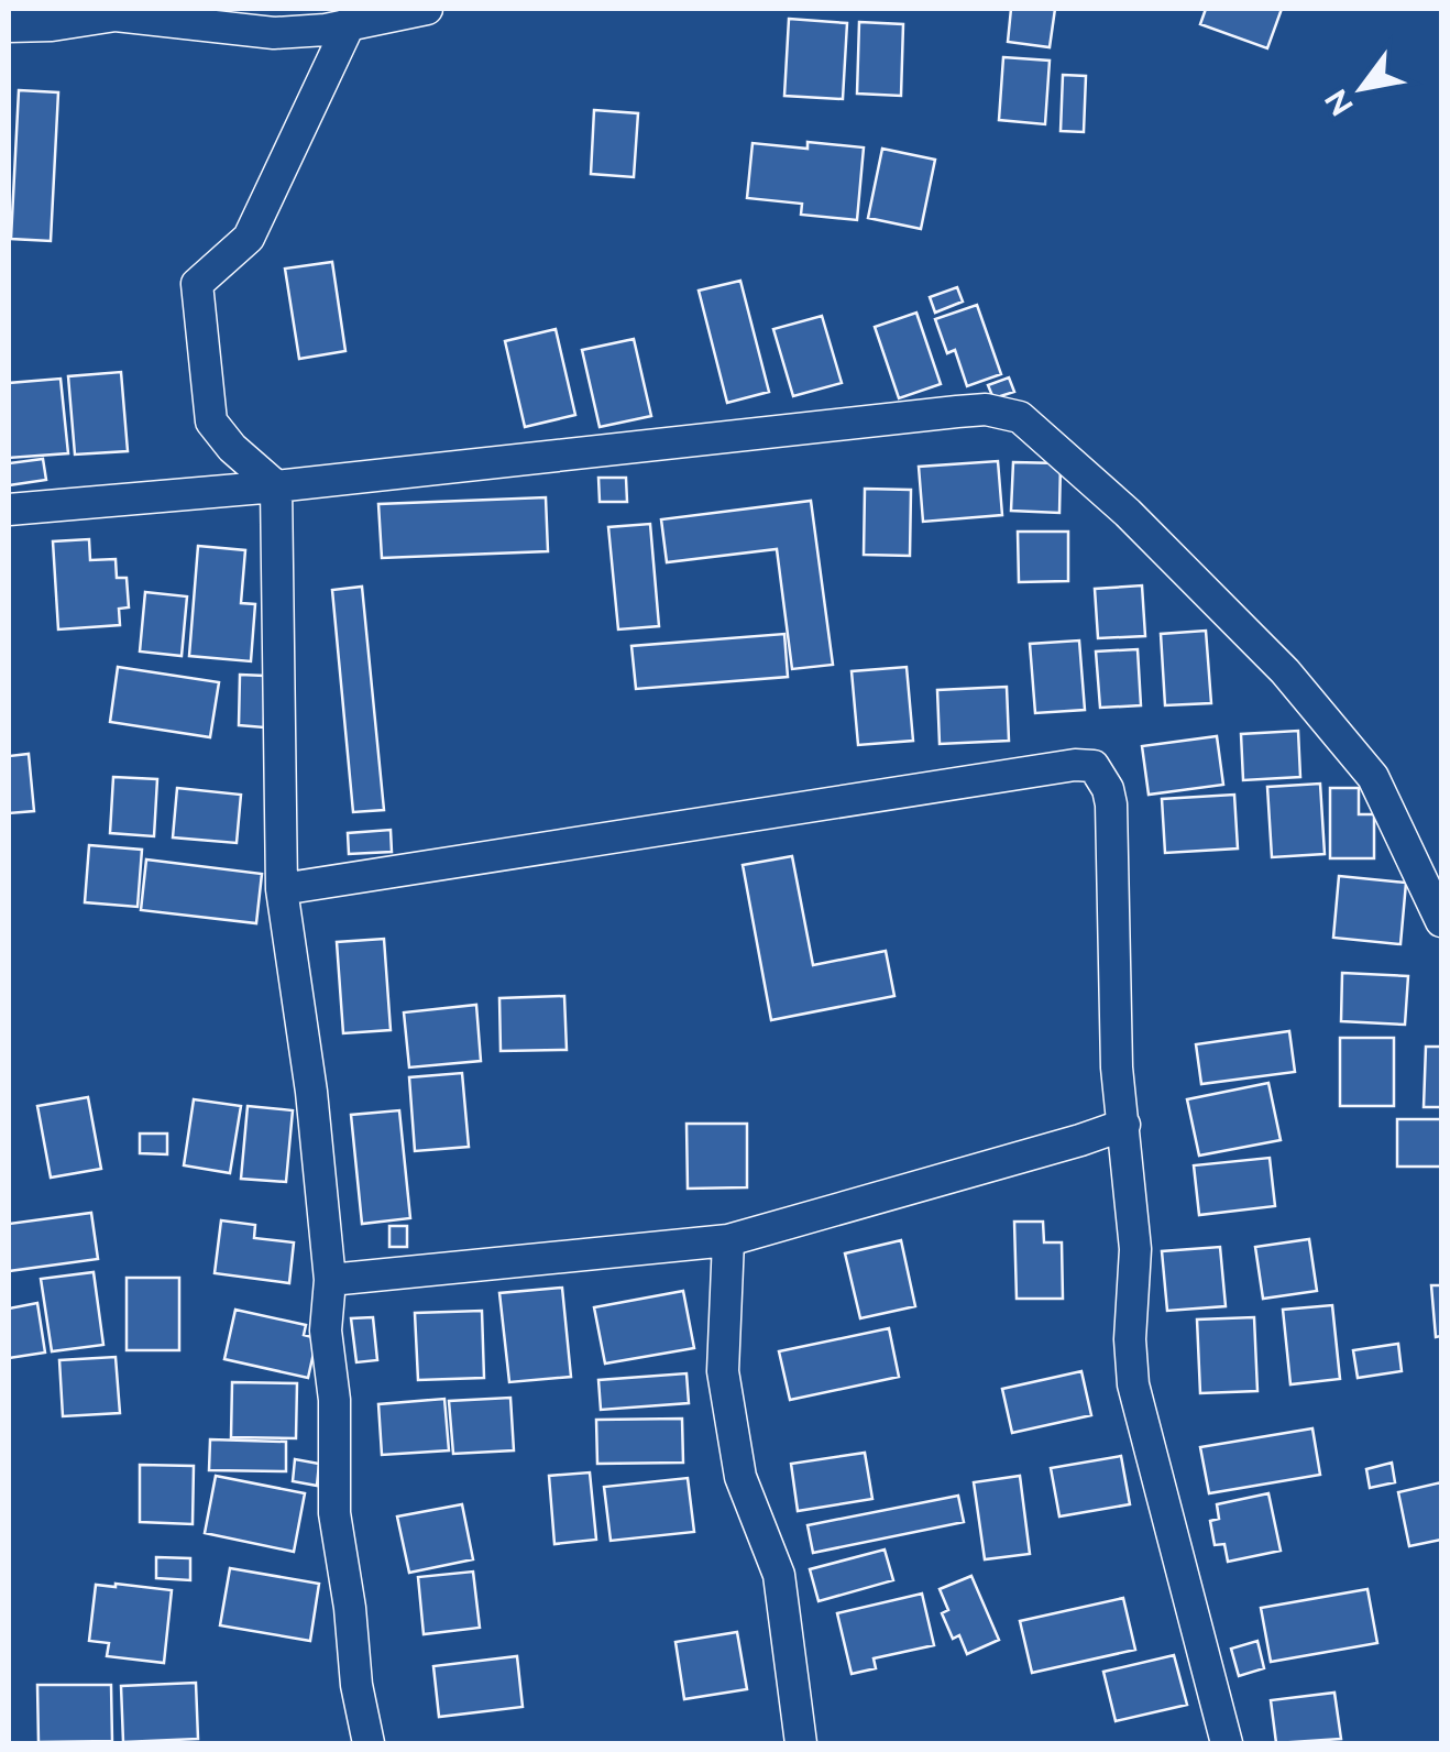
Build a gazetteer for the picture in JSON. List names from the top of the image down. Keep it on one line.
{"north":"bottom left"}
